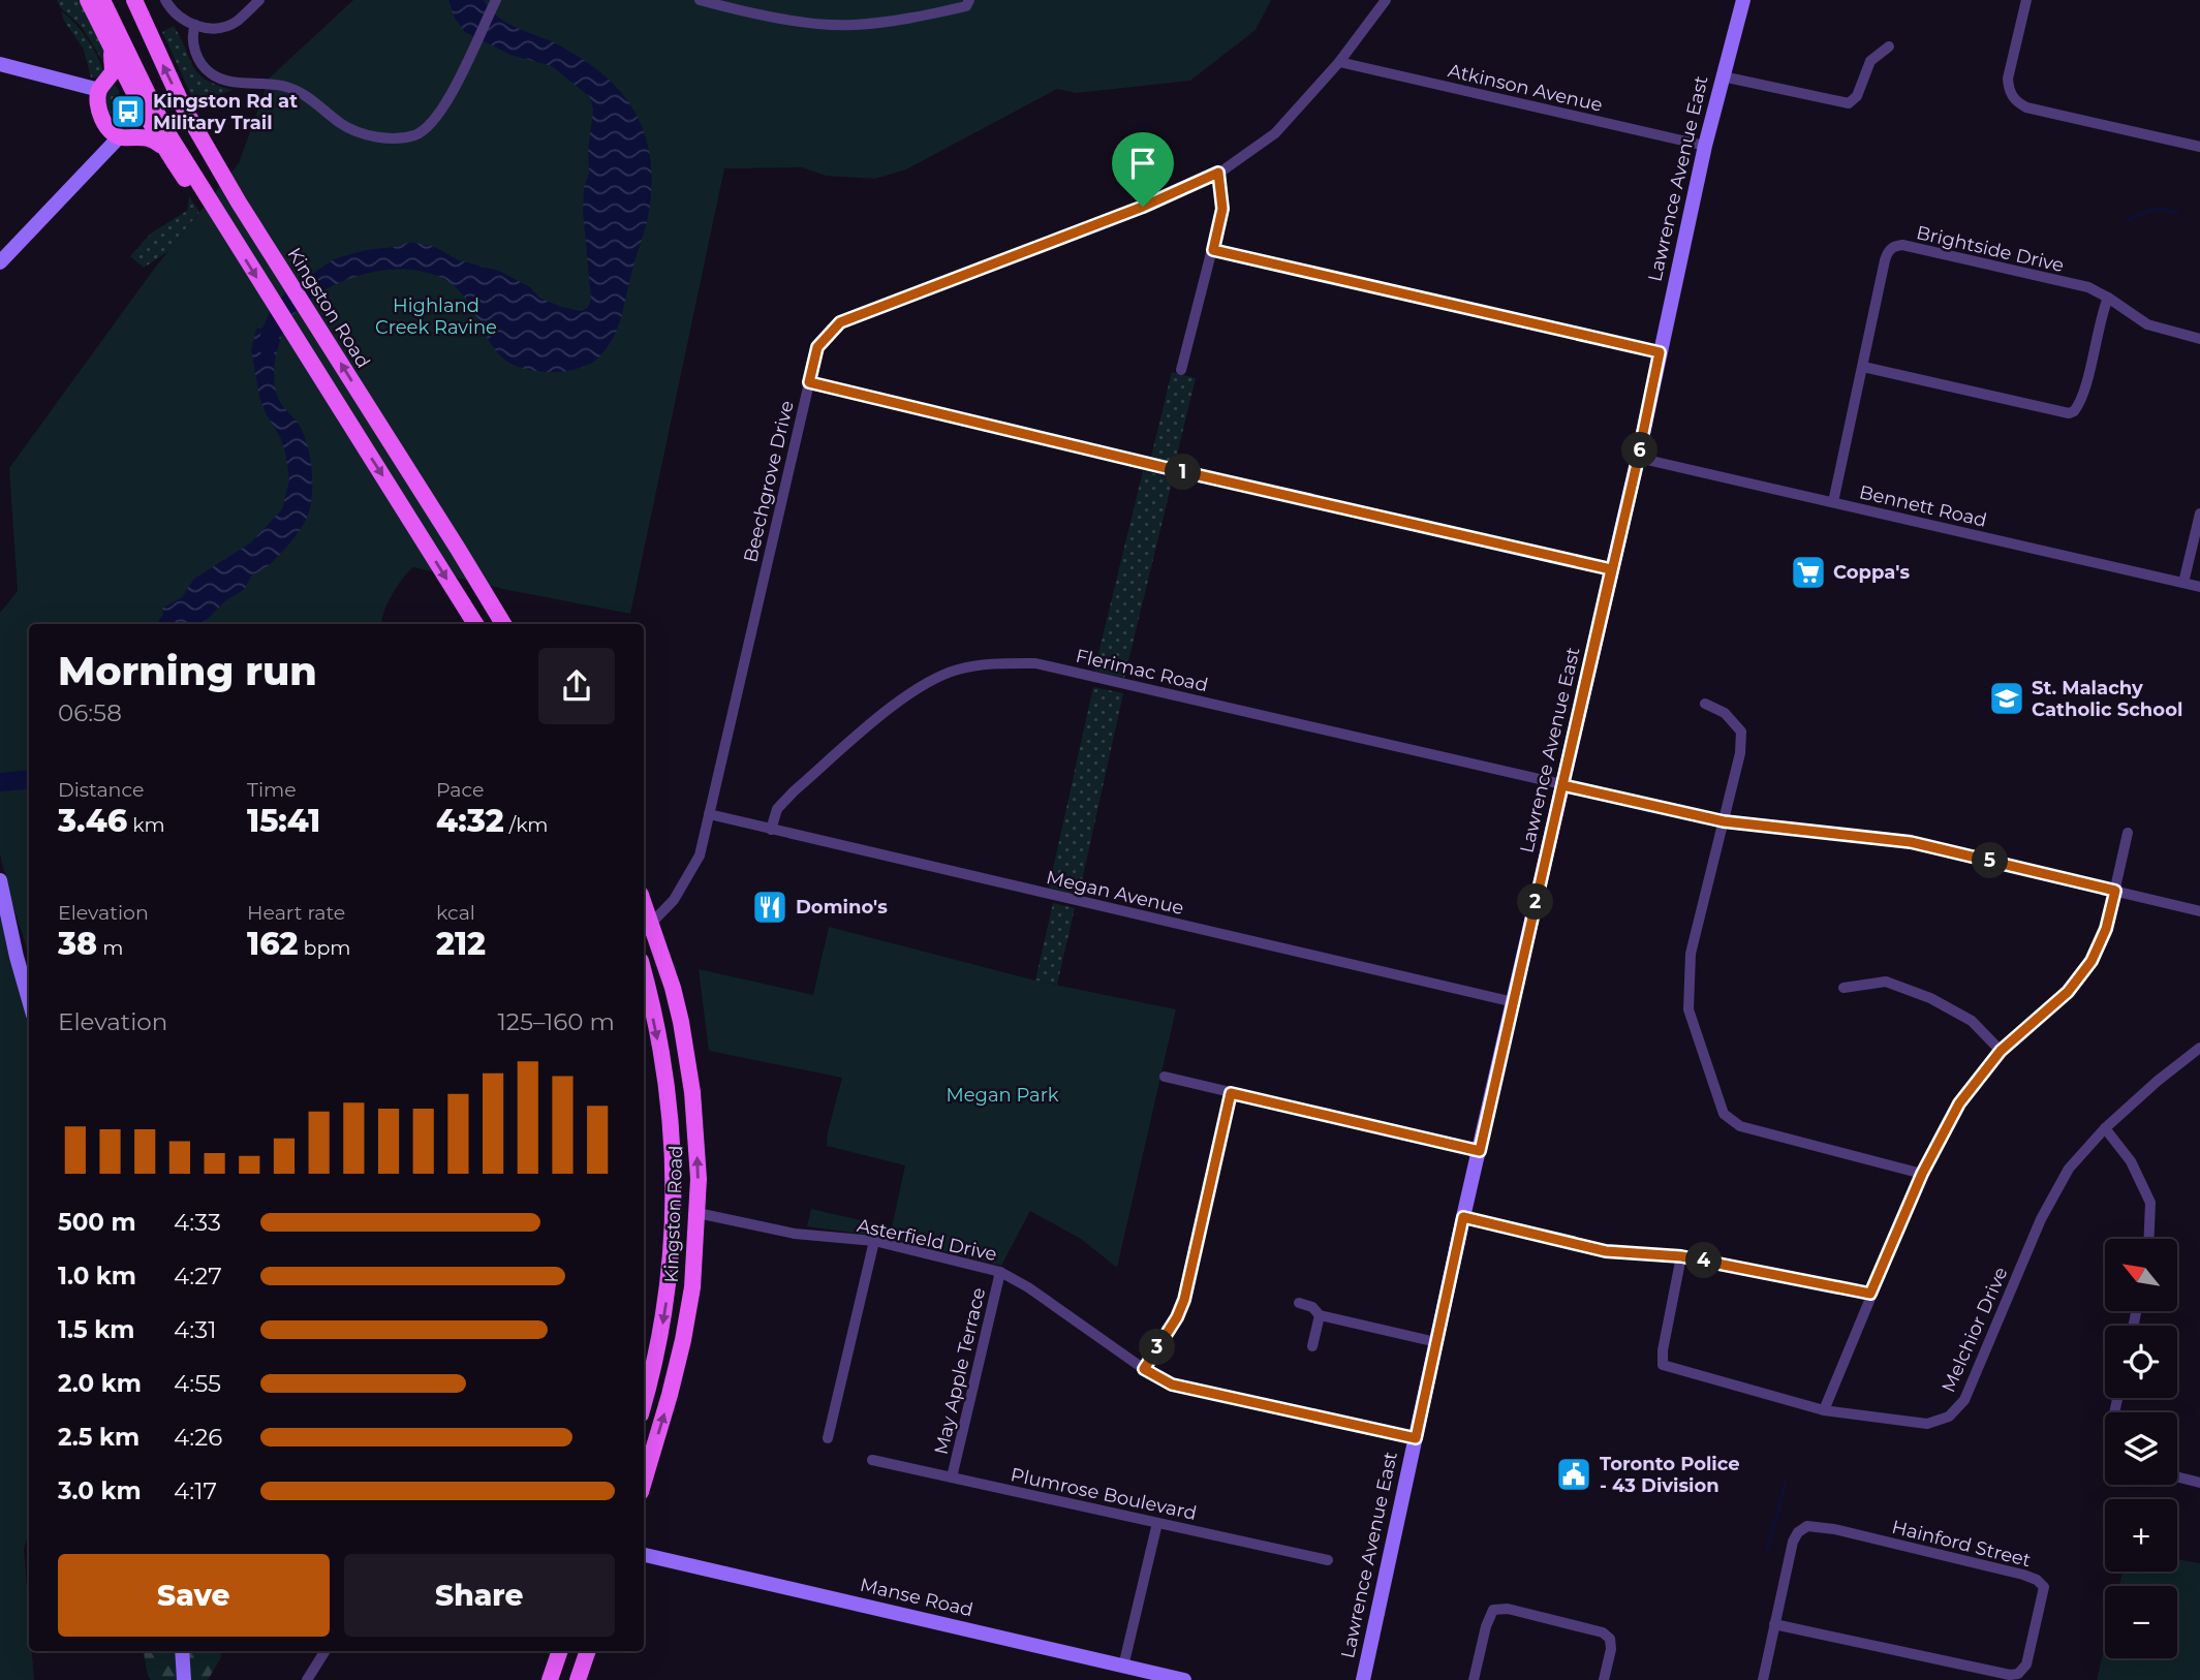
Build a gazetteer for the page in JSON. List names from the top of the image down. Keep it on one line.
{"streets":{"main road":["Lawrence Avenue East","Kingston Road","Manse Road"],"street":["Atkinson Avenue","Brightside Drive","Beechgrove Drive","Bennett Road","Flerimac Road","Megan Avenue","Asterfield Drive","Melchior Drive","May Apple Terrace","Plumrose Boulevard","Hainford Street"]},"crossings":[["Atkinson Avenue","Lawrence Avenue East"],["Atkinson Avenue","Beechgrove Drive"],["Lawrence Avenue East","Bennett Road"],["Lawrence Avenue East","Flerimac Road"],["Lawrence Avenue East","Megan Avenue"],["Lawrence Avenue East","Asterfield Drive"],["Brightside Drive","Bennett Road"],["Kingston Road","Beechgrove Drive"],["Kingston Road","Asterfield Drive"],["Beechgrove Drive","Megan Avenue"],["Flerimac Road","Megan Avenue"],["Asterfield Drive","May Apple Terrace"],["May Apple Terrace","Plumrose Boulevard"]],"parks":["Highland Creek Ravine","Megan Park"],"places":{"bus stop":["Kingston Rd at Military Trail"],"supermarket":["Coppa's"],"school or university":["St. Malachy Catholic School"],"restaurant":["Domino's"],"public building":["Toronto Police - 43 Division"]},"north":"top left","page":{"pins":["6","1","5","2","4","3"],"heading":["Morning run","06:58"],"stats":[["Distance","3.46 km"],["Time","15:41"],["Pace","4:32 /km"],["Elevation","38 m"],["Heart rate","162 bpm"],["kcal","212"]],"chart":["Elevation","125–160 m"],"list":[{"name":"500 m","note":"4:33"},{"name":"1.0 km","note":"4:27"},{"name":"1.5 km","note":"4:31"},{"name":"2.0 km","note":"4:55"},{"name":"2.5 km","note":"4:26"},{"name":"3.0 km","note":"4:17"}],"map_buttons":["+","−"],"buttons":["Save","Share"]}}
